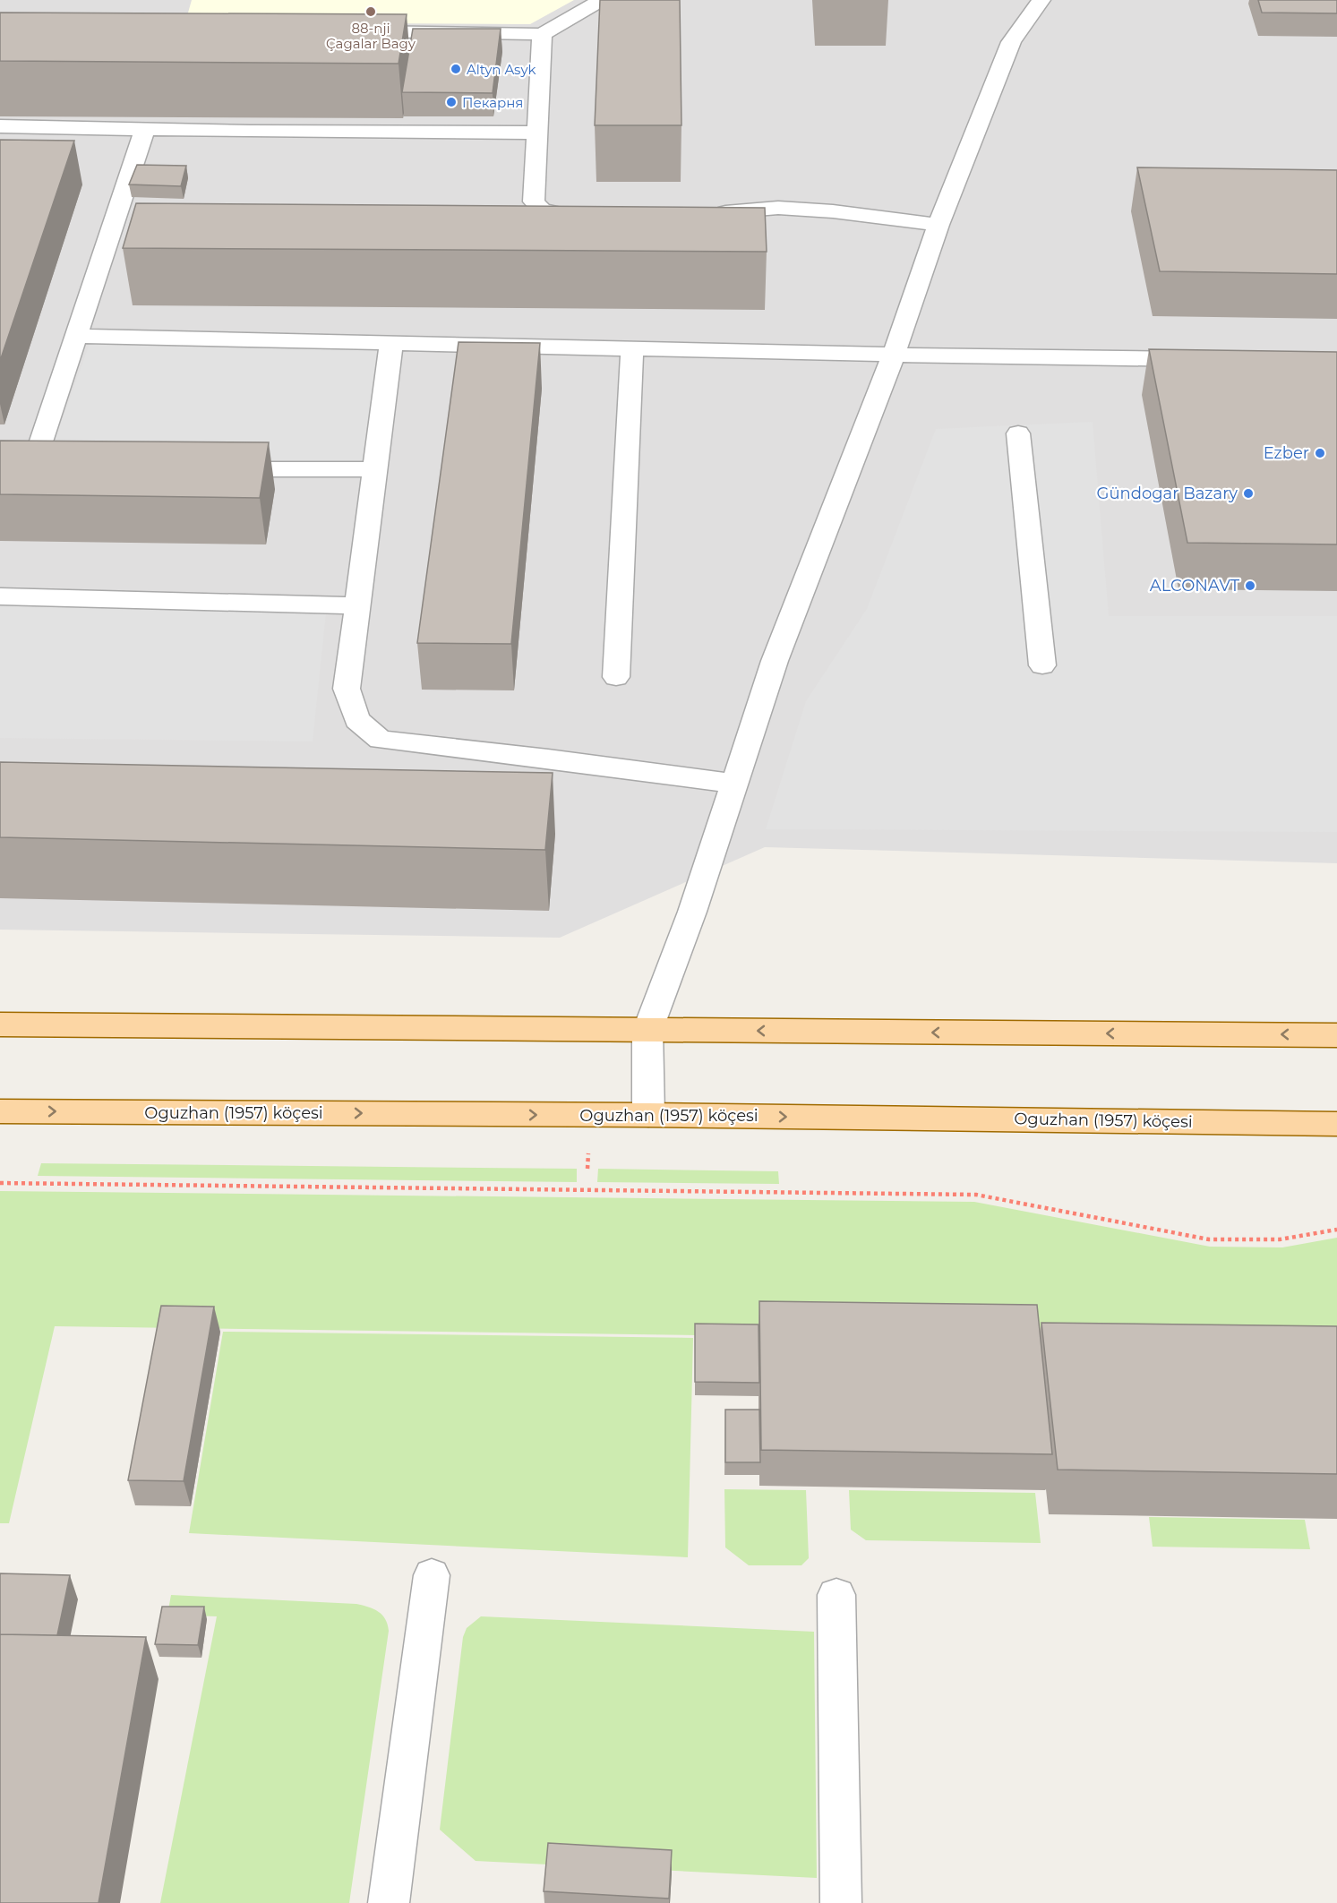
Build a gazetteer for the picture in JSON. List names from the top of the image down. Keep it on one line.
{"streets":{"main road":["Oguzhan (1957) köçesi"]},"places":["88-nji Çagalar Bagy","Altyn Asyk","Пекарня","Ezber","Gündogar Bazary","ALCONAVT"]}
